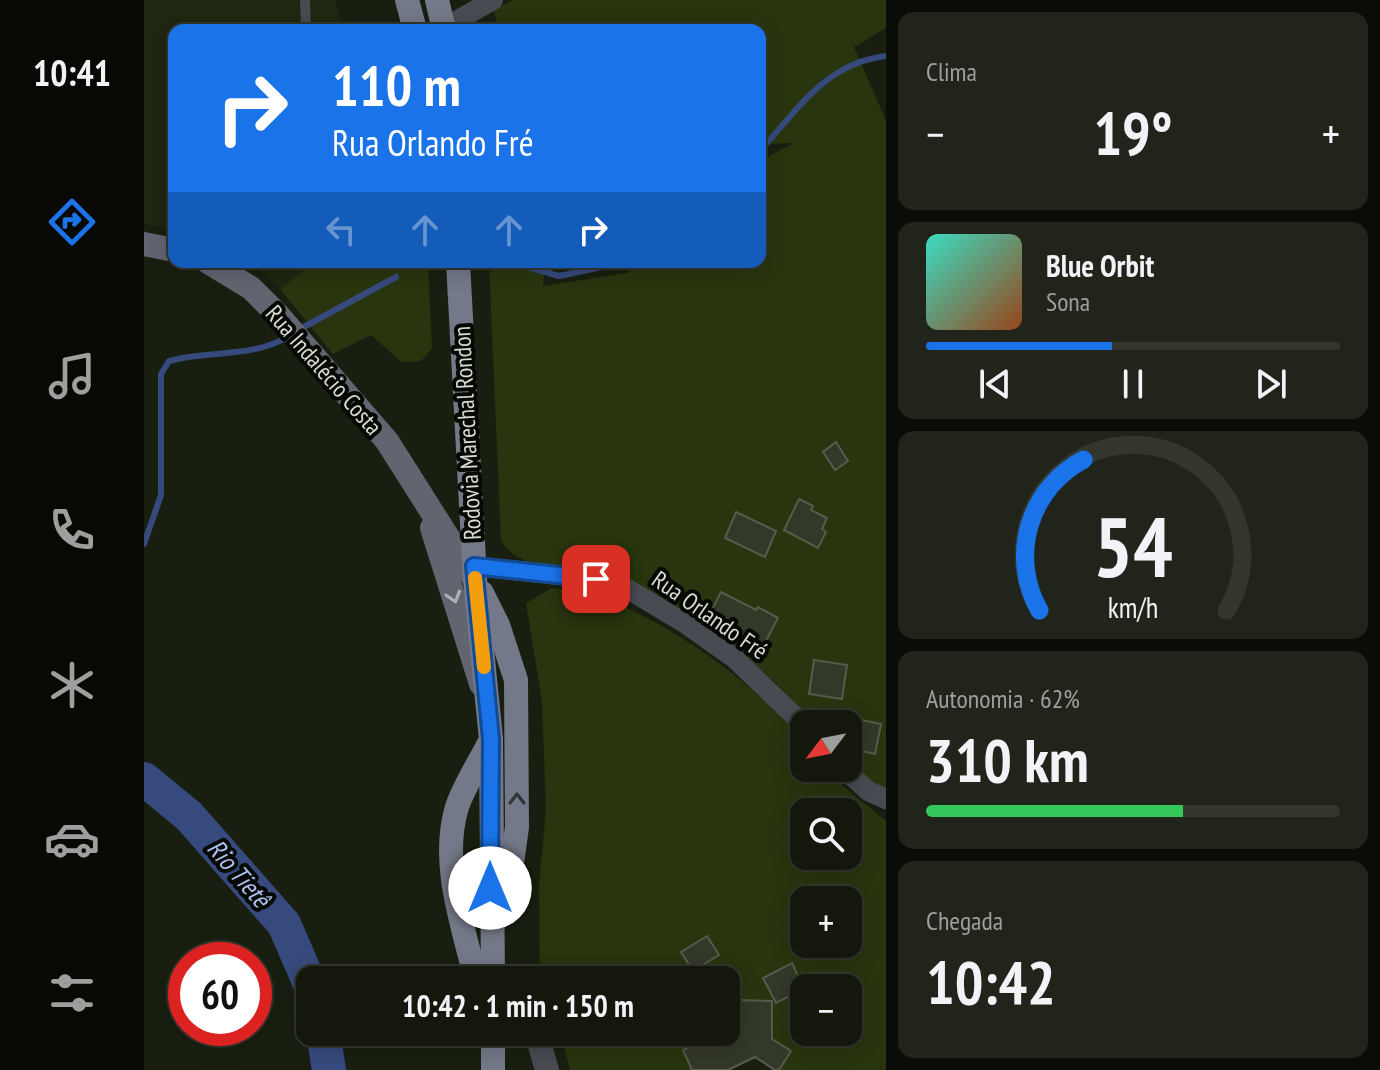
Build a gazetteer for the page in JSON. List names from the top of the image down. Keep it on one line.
{"streets":{"main road":["Rua Indalécio Costa","Rodovia Marechal Rondon"],"street":["Rua Orlando Fré"]},"crossings":[["Rua Indalécio Costa","Rodovia Marechal Rondon"],["Rua Indalécio Costa","Rua Orlando Fré"],["Rodovia Marechal Rondon","Rua Orlando Fré"]],"water":["Rio Tietê"],"north":"bottom left","page":{"tabs":"10:41","tile":["Clima",["Autonomia · 62%","310 km"],["Chegada","10:42"]],"turn":["110 m","Rua Orlando Fré"],"heat":["−","19°","+"],"song":["Blue Orbit","Sona"],"map_buttons":["+","−"],"limit":"60","trip":"10:42 · 1 min · 150 m","gauge":["54","km/h"]}}
